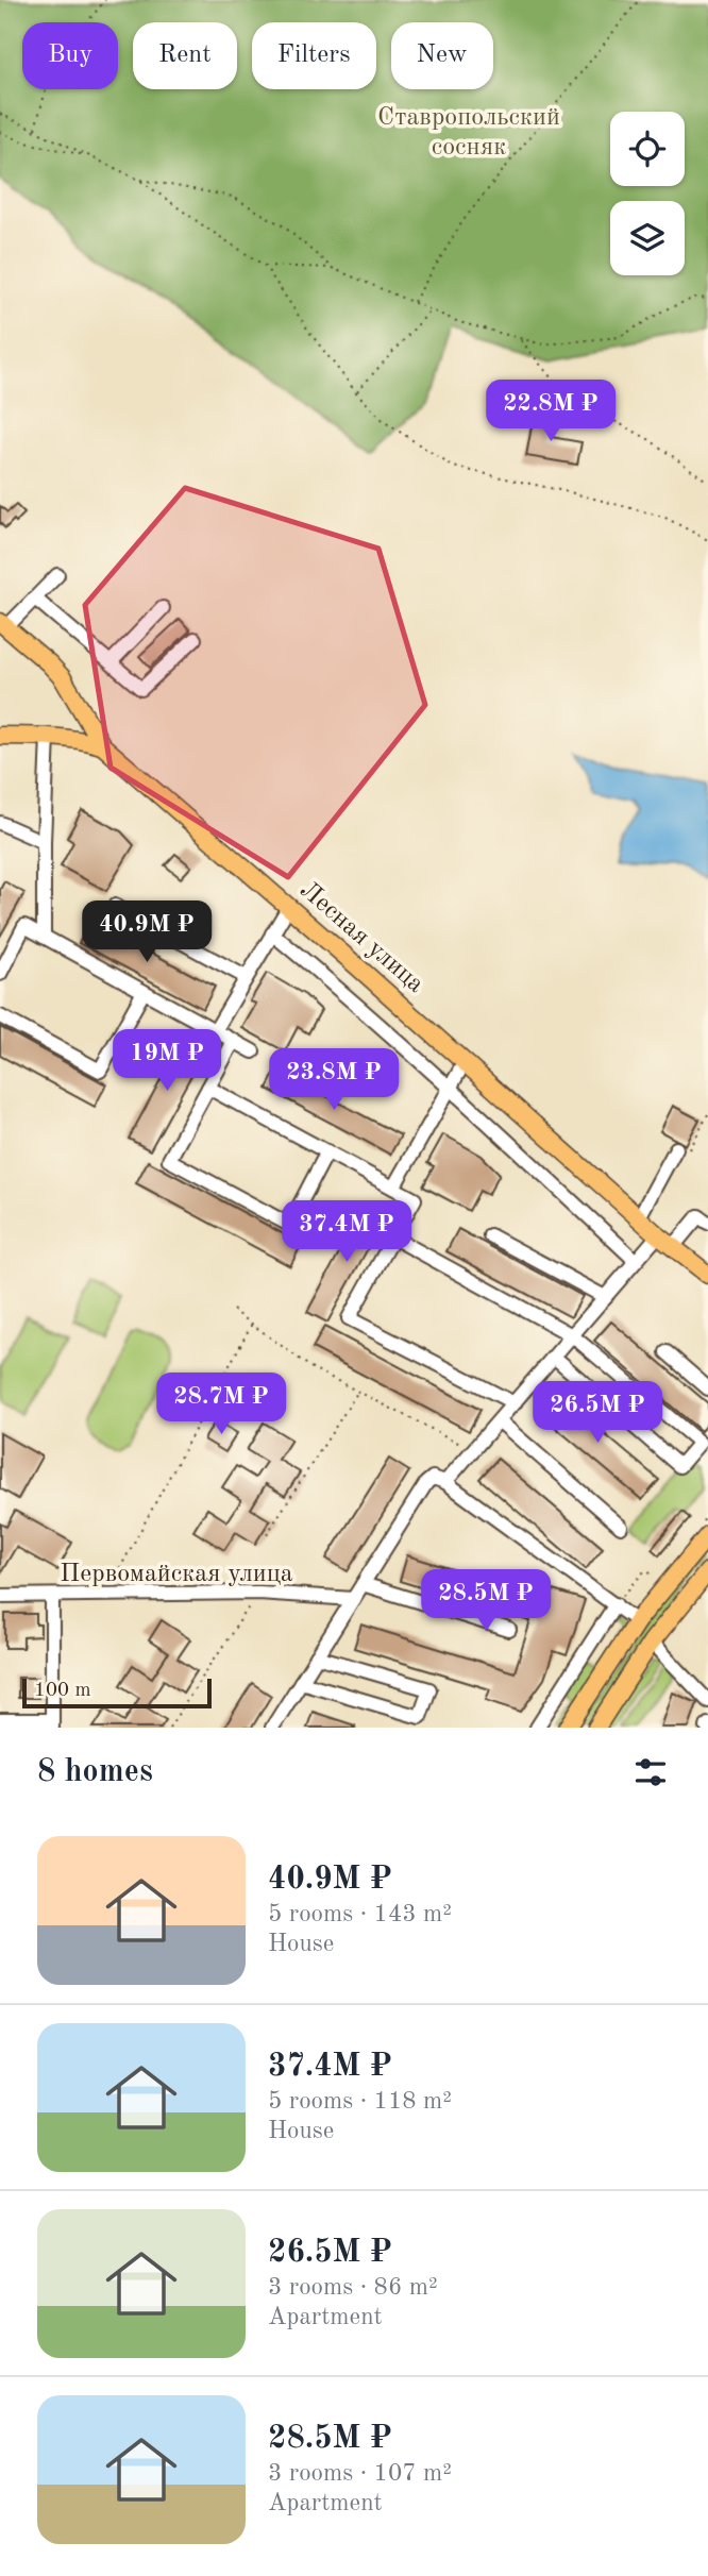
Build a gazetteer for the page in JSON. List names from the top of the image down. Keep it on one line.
{"streets":{"main road":["Лесная улица"],"street":["Первомайская улица"]},"parks":["Ставропольский сосняк"],"scale_bar":"100 m","page":{"chip":["Buy","Rent","Filters","New"],"price":["22.8M ₽","40.9M ₽","19M ₽","23.8M ₽","37.4M ₽","28.7M ₽","26.5M ₽","28.5M ₽"],"scale":"100 m","heading":"8 homes","list":[{"name":"40.9M ₽","note":"5 rooms · 143 m² · House"},{"name":"37.4M ₽","note":"5 rooms · 118 m² · House"},{"name":"26.5M ₽","note":"3 rooms · 86 m² · Apartment"},{"name":"28.5M ₽","note":"3 rooms · 107 m² · Apartment"}]}}
